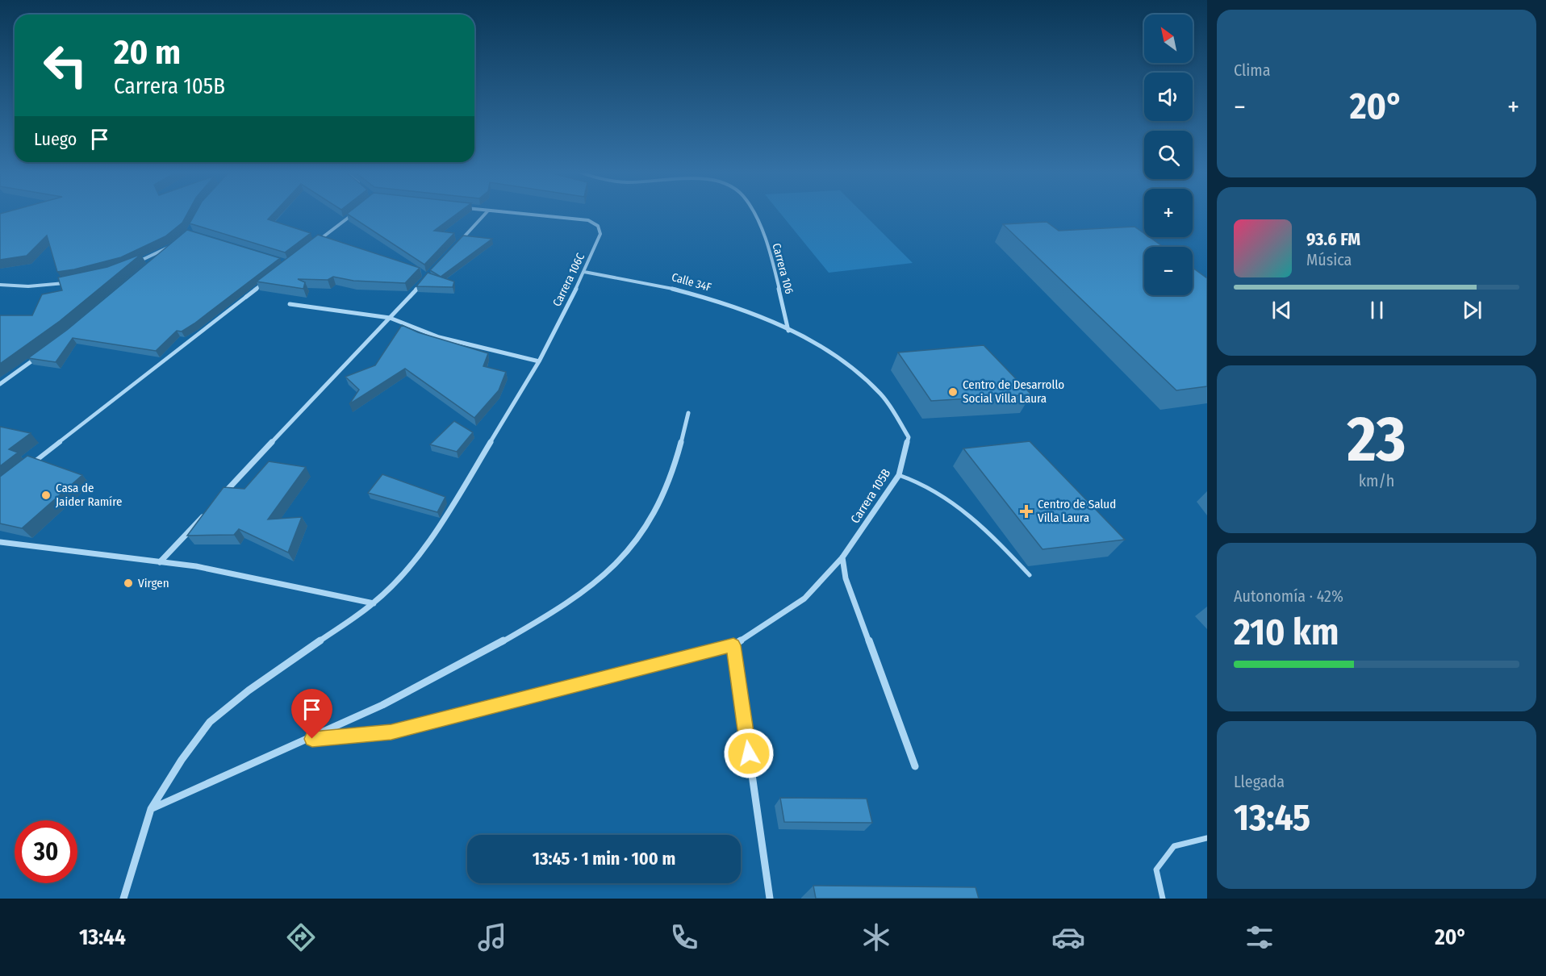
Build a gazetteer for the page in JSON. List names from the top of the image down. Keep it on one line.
{"streets":{"street":["Carrera 106","Carrera 106C","Calle 34F","Carrera 105B"]},"crossings":[["Carrera 106","Calle 34F"],["Carrera 106","Carrera 105B"],["Carrera 106C","Calle 34F"],["Calle 34F","Carrera 105B"]],"places":{"other":["Centro de Desarrollo Social Villa Laura","Casa de Jaider Ramíre","Virgen"],"health":["Centro de Salud Villa Laura"]},"north":"top left","page":{"tile":["Clima",["23","km/h"],["Autonomía · 42%","210 km"],["Llegada","13:45"]],"map_buttons":["+","−"],"turn":["20 m","Carrera 105B"],"heat":["−","20°","+"],"then":"Luego","song":["93.6 FM","Música"],"limit":"30","trip":"13:45 · 1 min · 100 m","tabs":["13:44","20°"]}}
